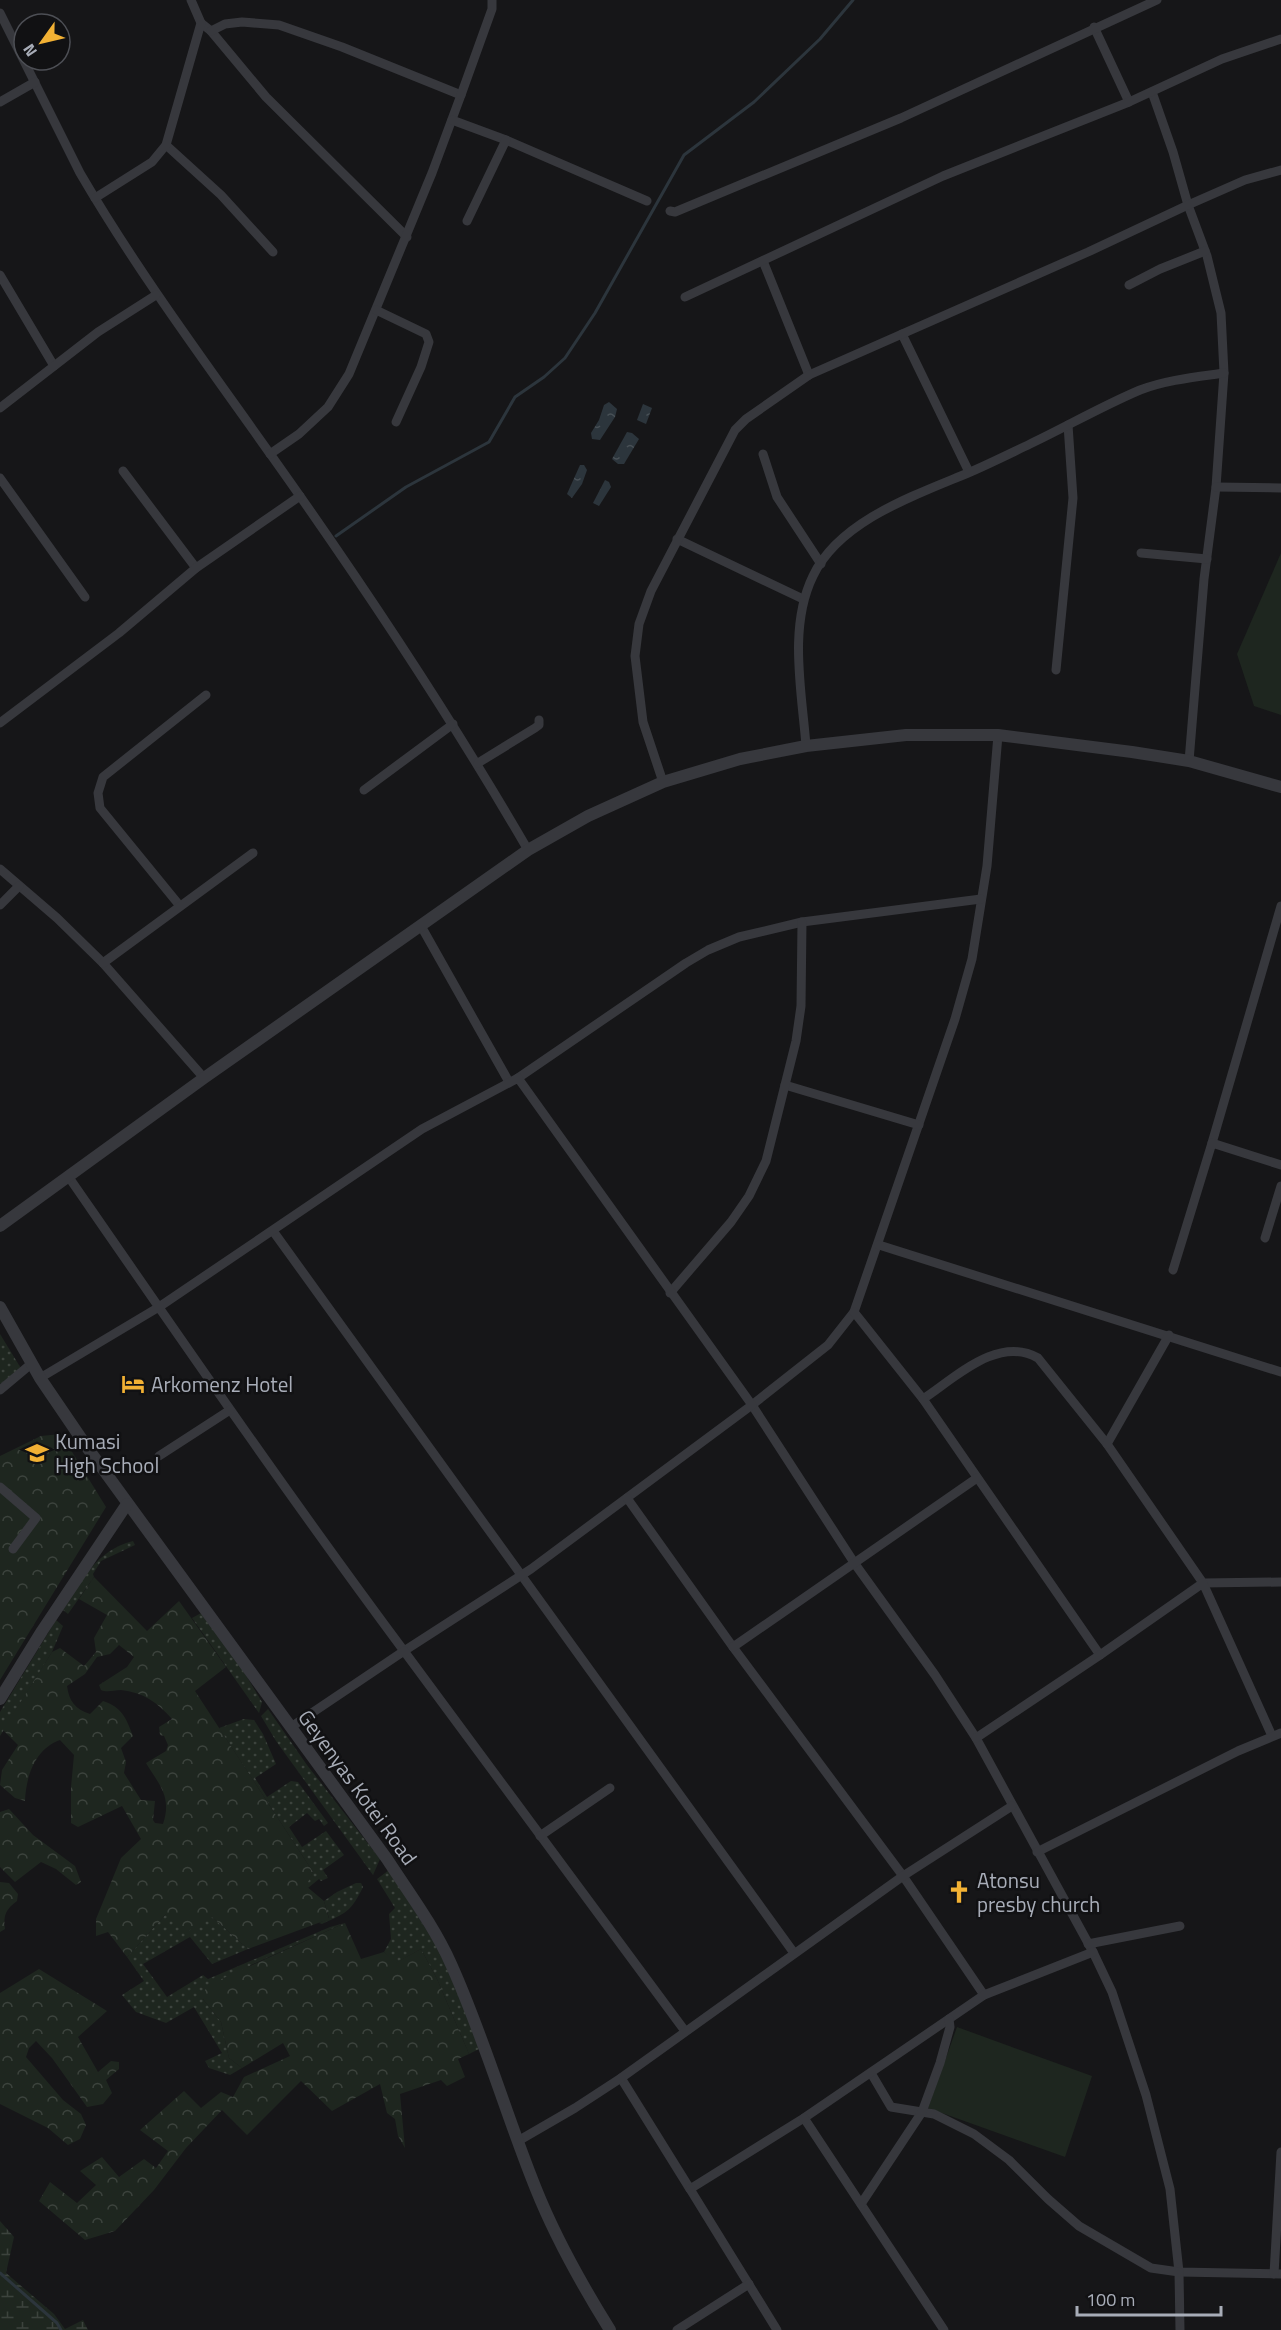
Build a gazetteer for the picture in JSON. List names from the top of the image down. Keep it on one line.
{"streets":{"street":["Geyenyas Kotei Road"]},"places":{"hotel":["Arkomenz Hotel"],"school or university":["Kumasi High School"],"church":["Atonsu presby church"]},"scale_bar":"100 m","north":"bottom left"}
